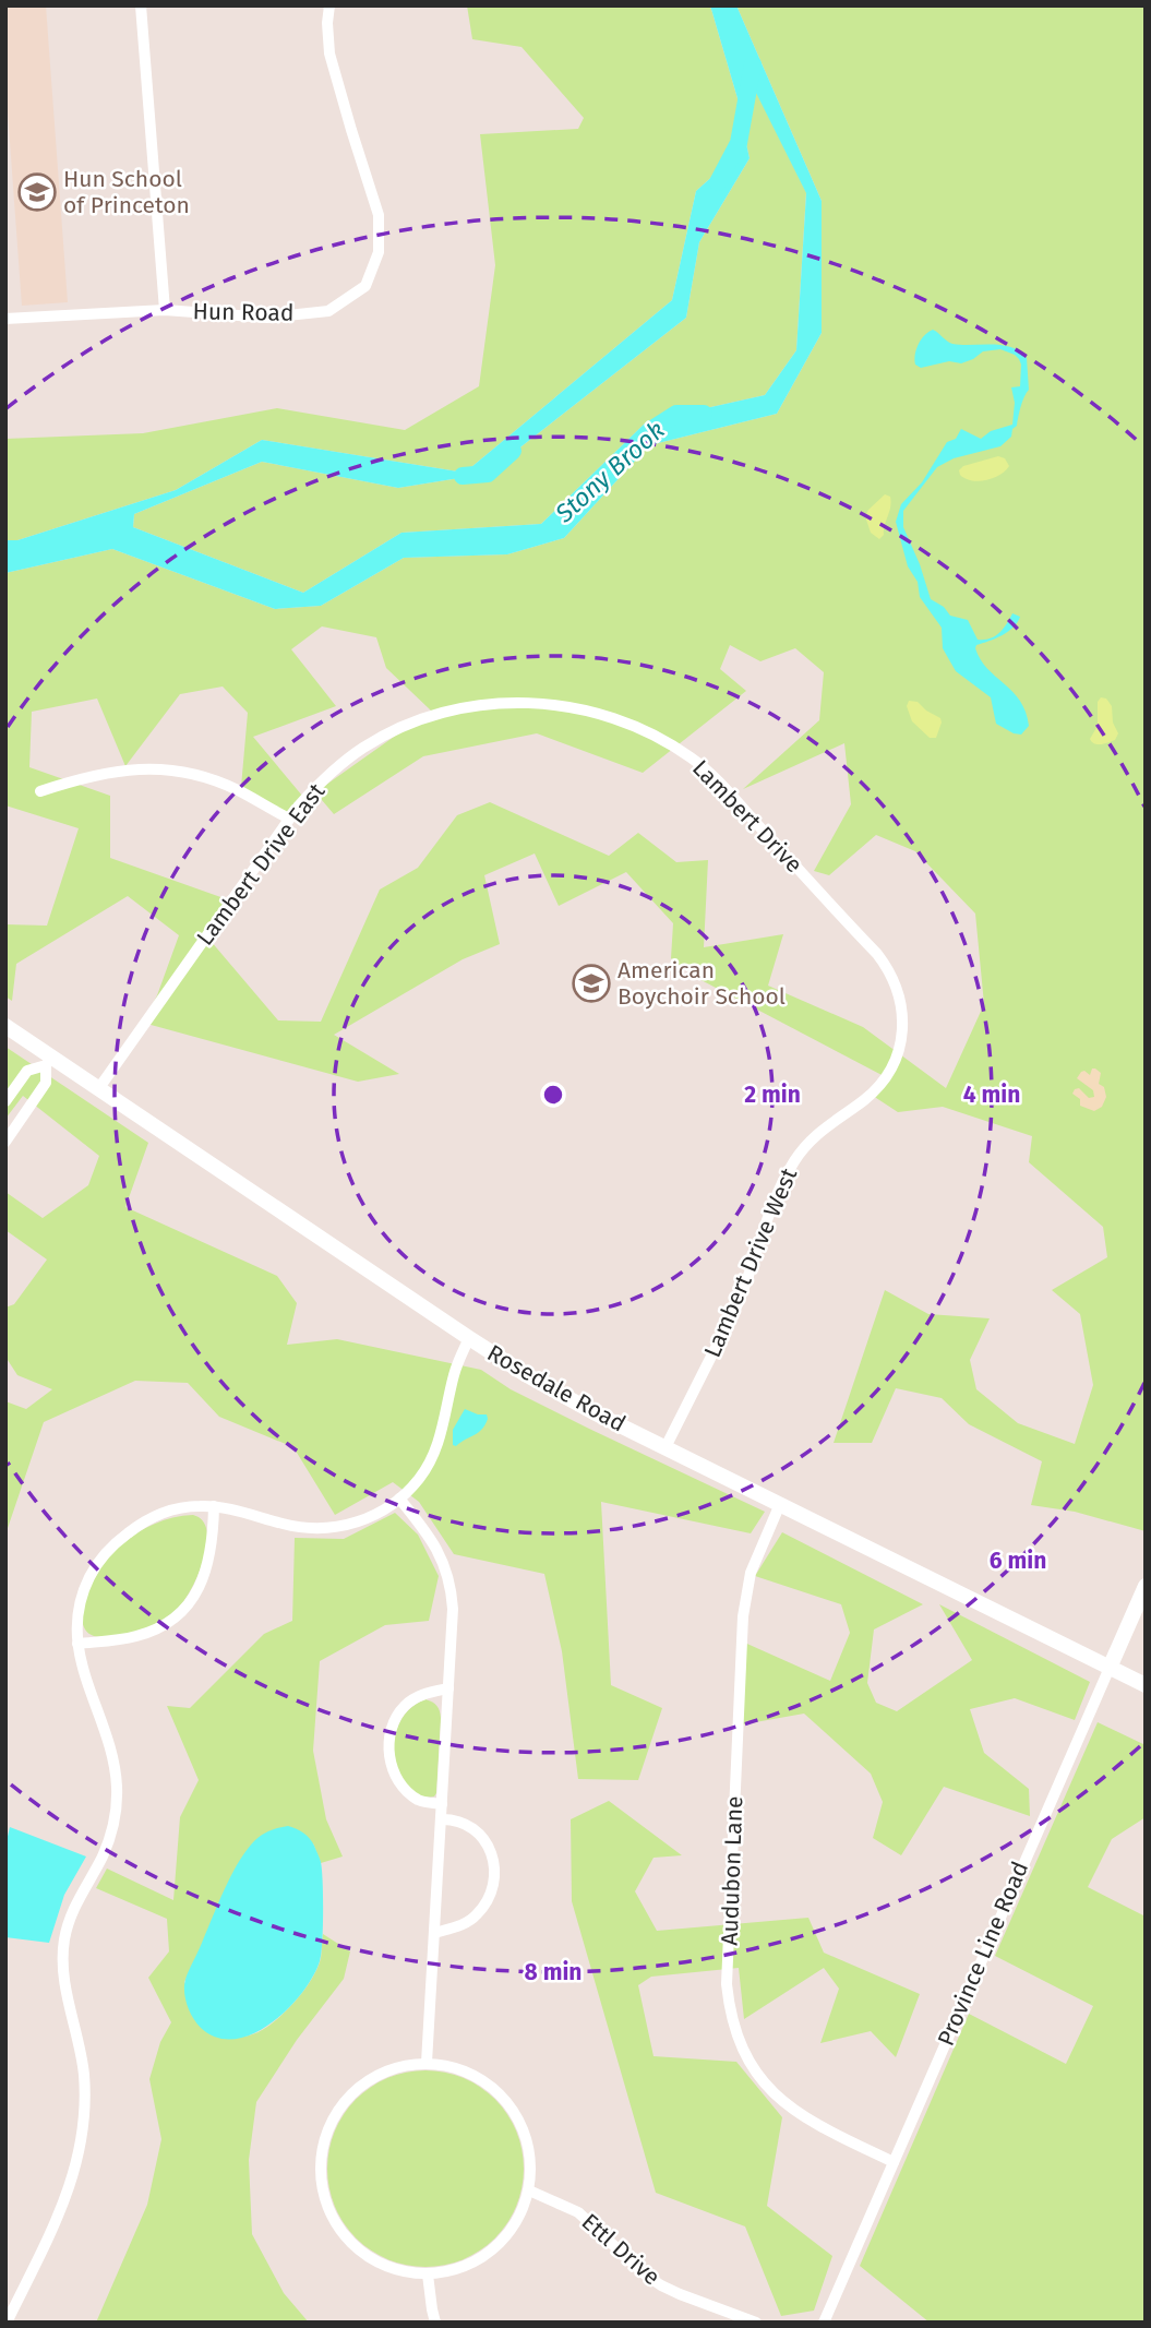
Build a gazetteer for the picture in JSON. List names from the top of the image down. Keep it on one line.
{"streets":{"street":["Hun Road","Lambert Drive","Lambert Drive East","Lambert Drive West","Rosedale Road","Audubon Lane","Province Line Road","Ettl Drive"]},"crossings":[["Lambert Drive","Lambert Drive East"],["Lambert Drive","Lambert Drive West"],["Lambert Drive East","Rosedale Road"],["Lambert Drive West","Rosedale Road"],["Rosedale Road","Audubon Lane"],["Rosedale Road","Province Line Road"],["Audubon Lane","Province Line Road"]],"water":["Stony Brook"],"places":{"school or university":["Hun School of Princeton","American Boychoir School"]},"rings":["2 min","4 min","6 min","8 min"]}
